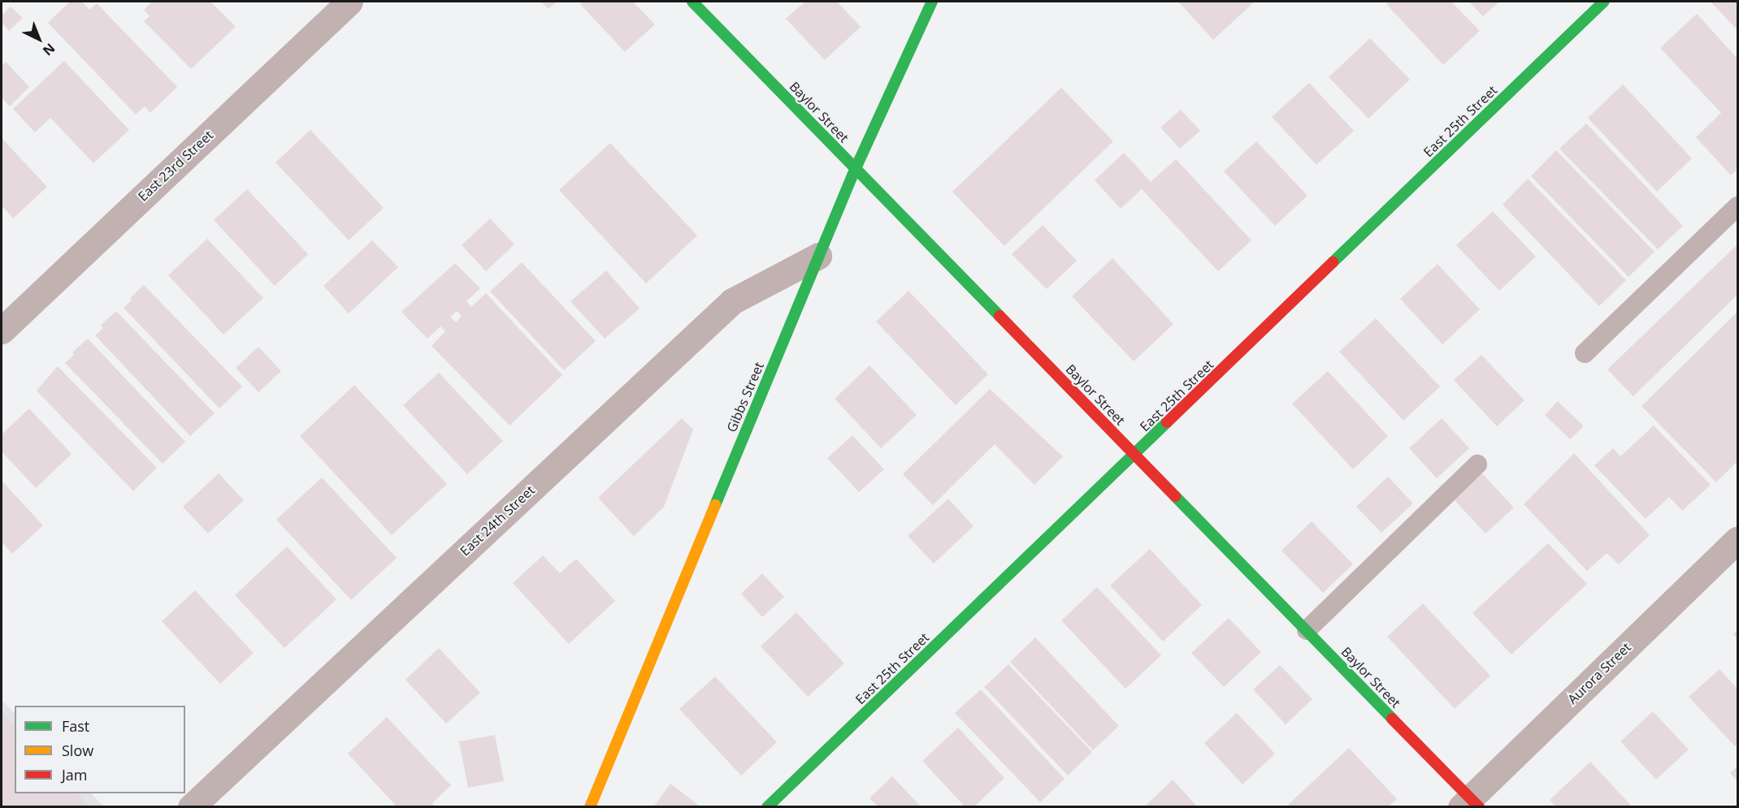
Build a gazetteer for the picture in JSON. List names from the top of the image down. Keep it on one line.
{"streets":{"street":["Baylor Street","East 25th Street","East 23rd Street","Gibbs Street","East 24th Street","Aurora Street"]},"crossings":[["Baylor Street","East 25th Street"],["Baylor Street","Gibbs Street"],["Baylor Street","Aurora Street"],["Gibbs Street","East 24th Street"]],"legend":["Fast","Slow","Jam"],"north":"bottom right"}
